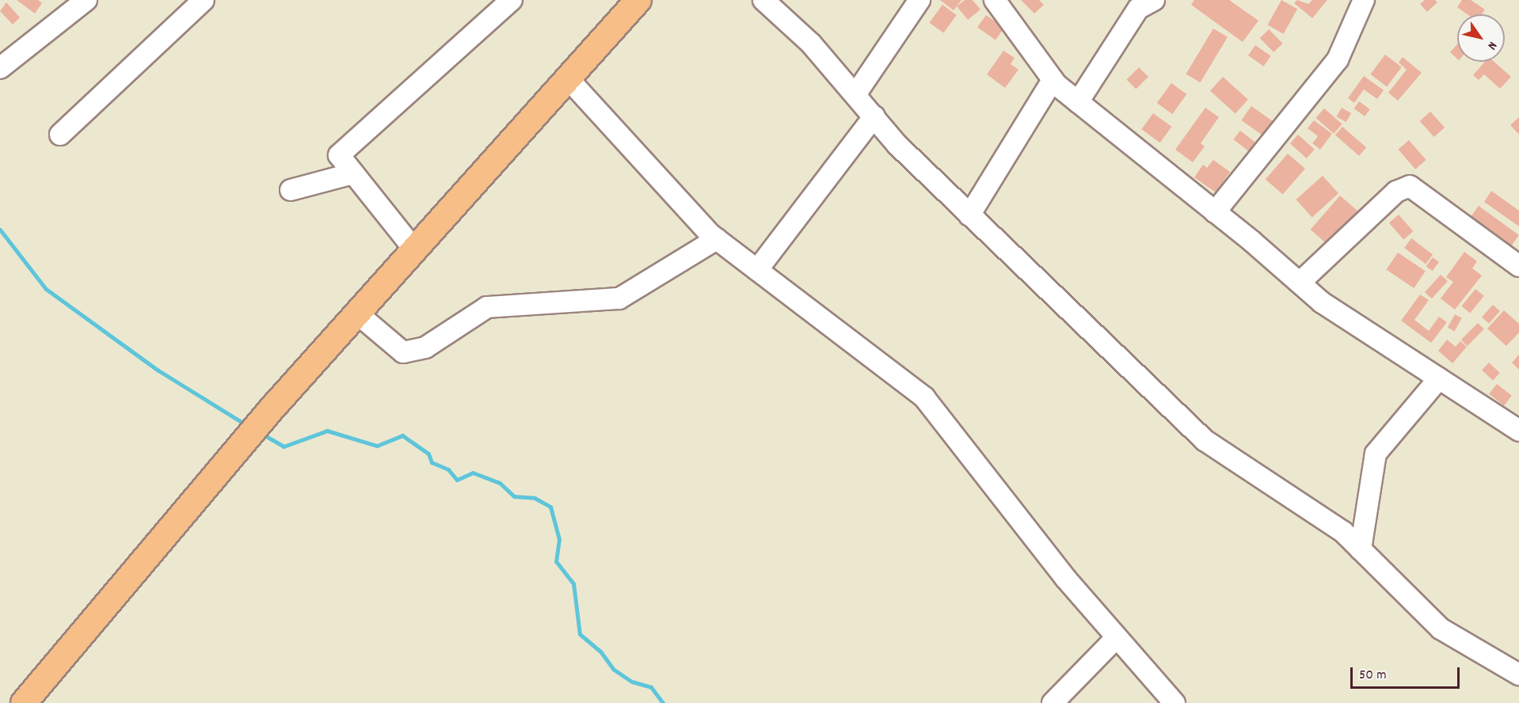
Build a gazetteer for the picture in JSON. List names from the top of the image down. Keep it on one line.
{"scale_bar":"50 m","north":"bottom right"}
